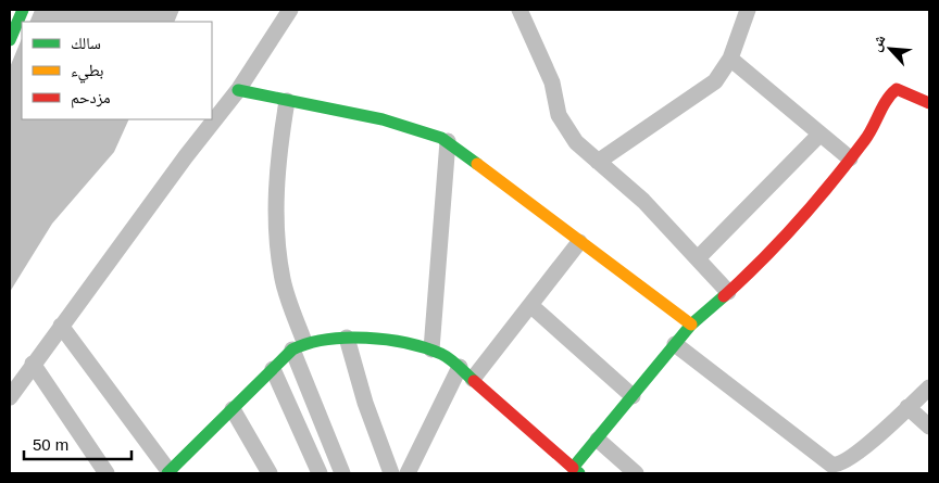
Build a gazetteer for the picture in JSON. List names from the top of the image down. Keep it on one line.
{"legend":["سالك","بطيء","مزدحم"],"scale_bar":"50 m","north":"top left"}
